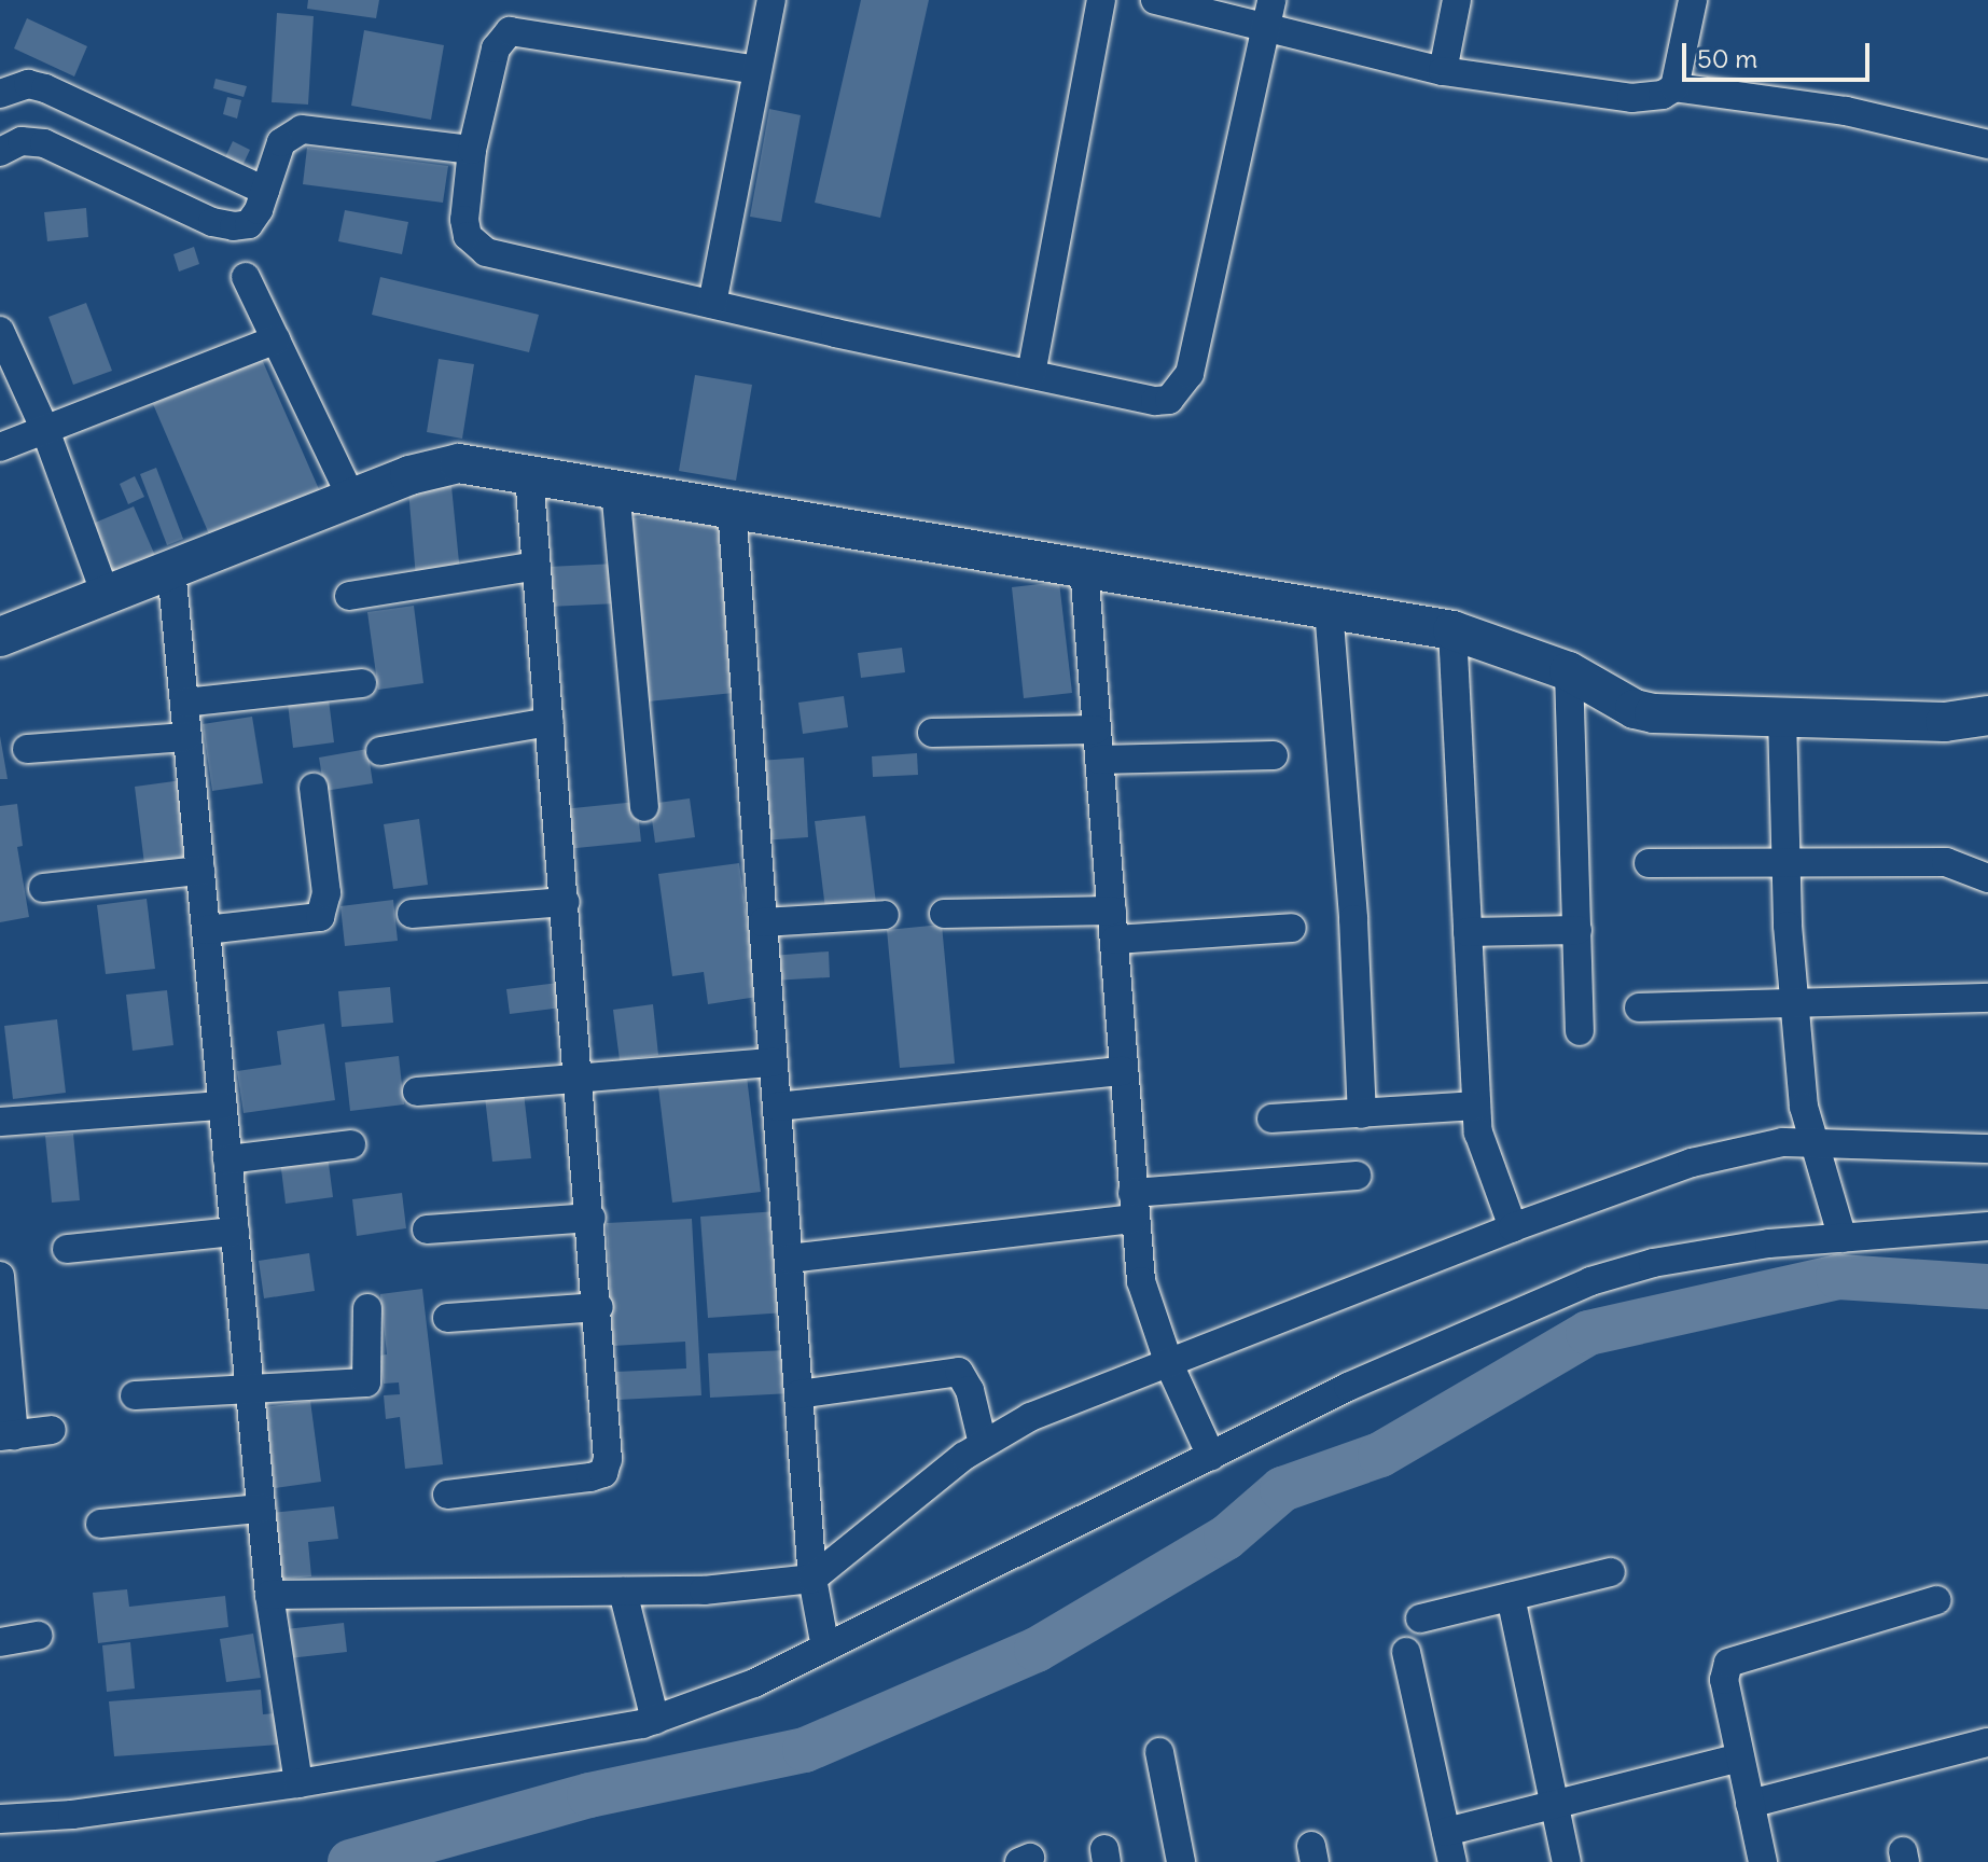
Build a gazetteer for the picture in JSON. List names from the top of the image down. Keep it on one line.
{"scale_bar":"50 m"}
